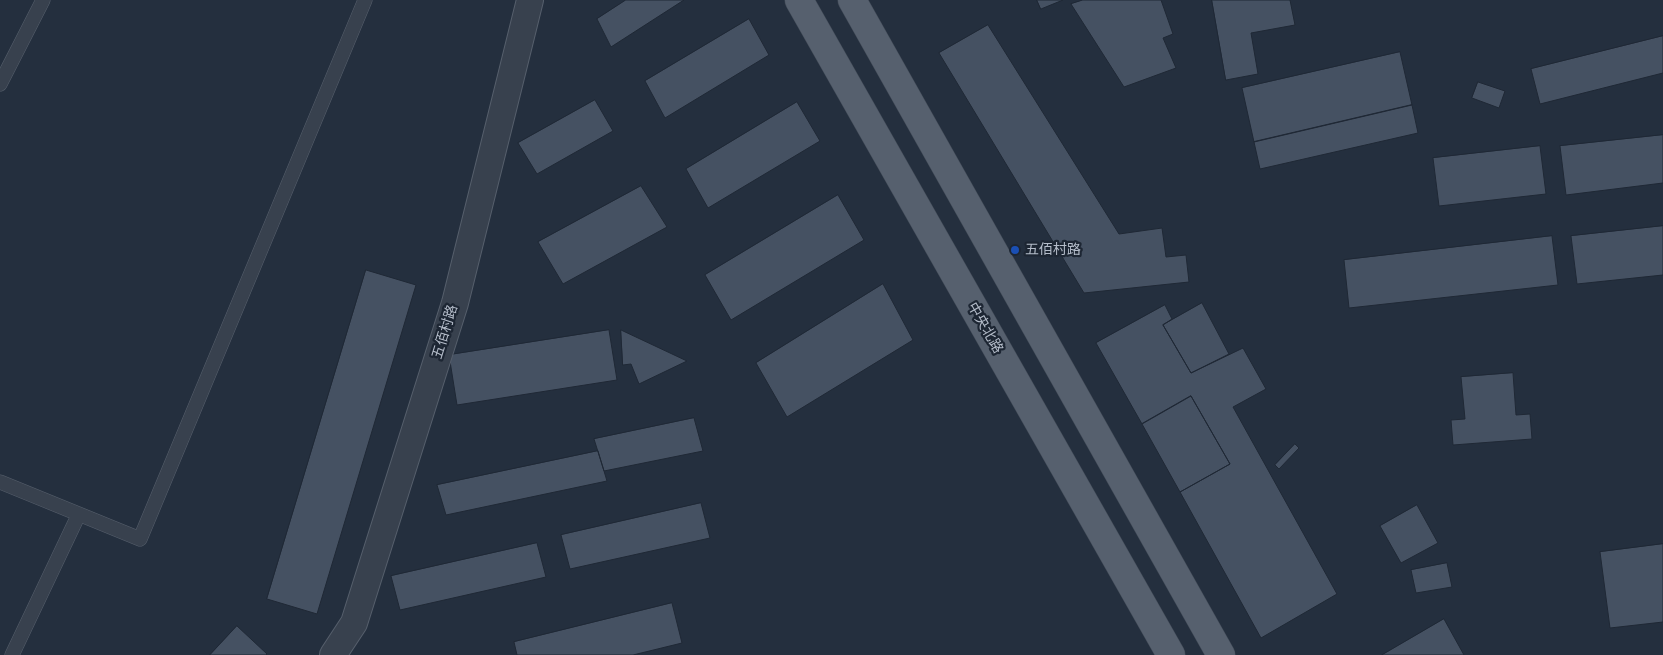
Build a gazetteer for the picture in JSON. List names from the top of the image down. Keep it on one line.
{"streets":{"main road":["中央北路"],"street":["五佰村路"]},"places":["五佰村路"]}
